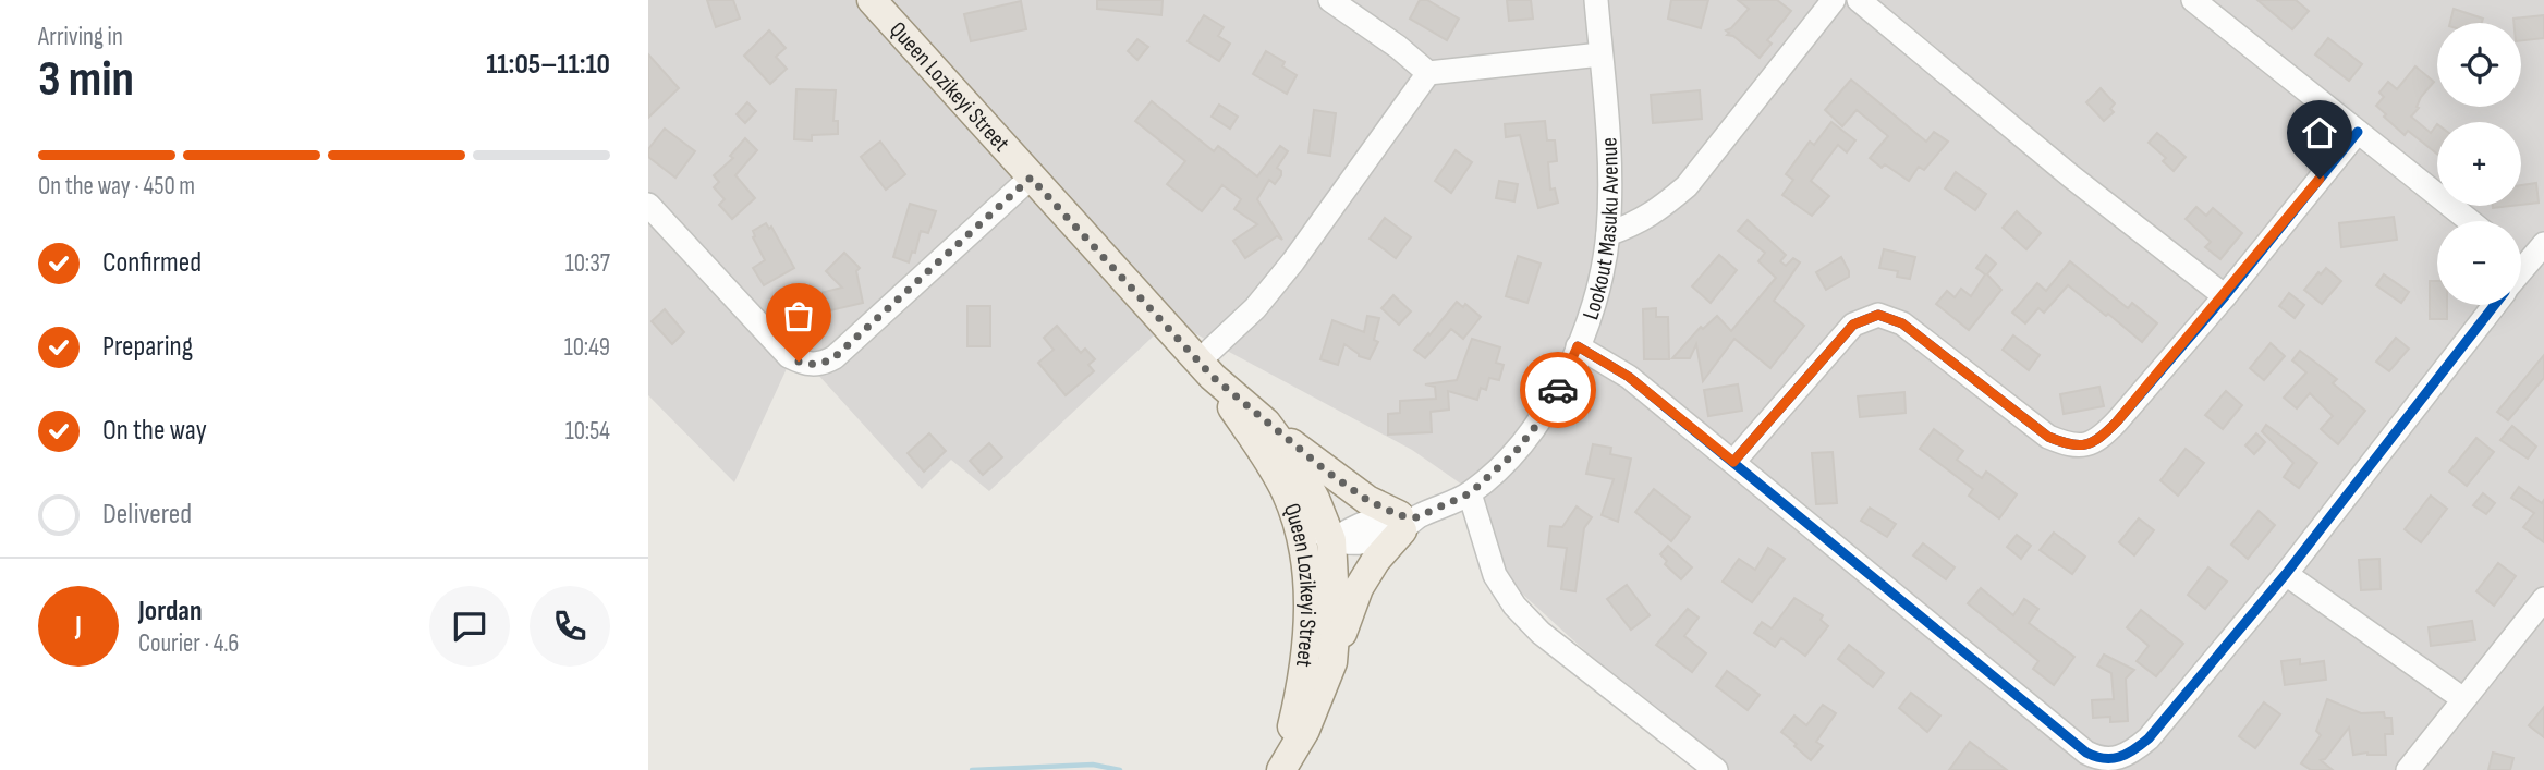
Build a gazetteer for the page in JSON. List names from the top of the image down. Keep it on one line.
{"streets":{"main road":["Queen Lozikeyi Street"],"street":["Lookout Masuku Avenue"]},"crossings":[["Queen Lozikeyi Street","Lookout Masuku Avenue"]],"page":{"heading":["3 min","Arriving in","11:05–11:10"],"panel":["Jordan","Courier · 4.6"],"map_buttons":["+","−"],"bar":"On the way · 450 m","list":[["Confirmed","10:37"],["Preparing","10:49"],["On the way","10:54"],"Delivered"],"round":"J"}}
